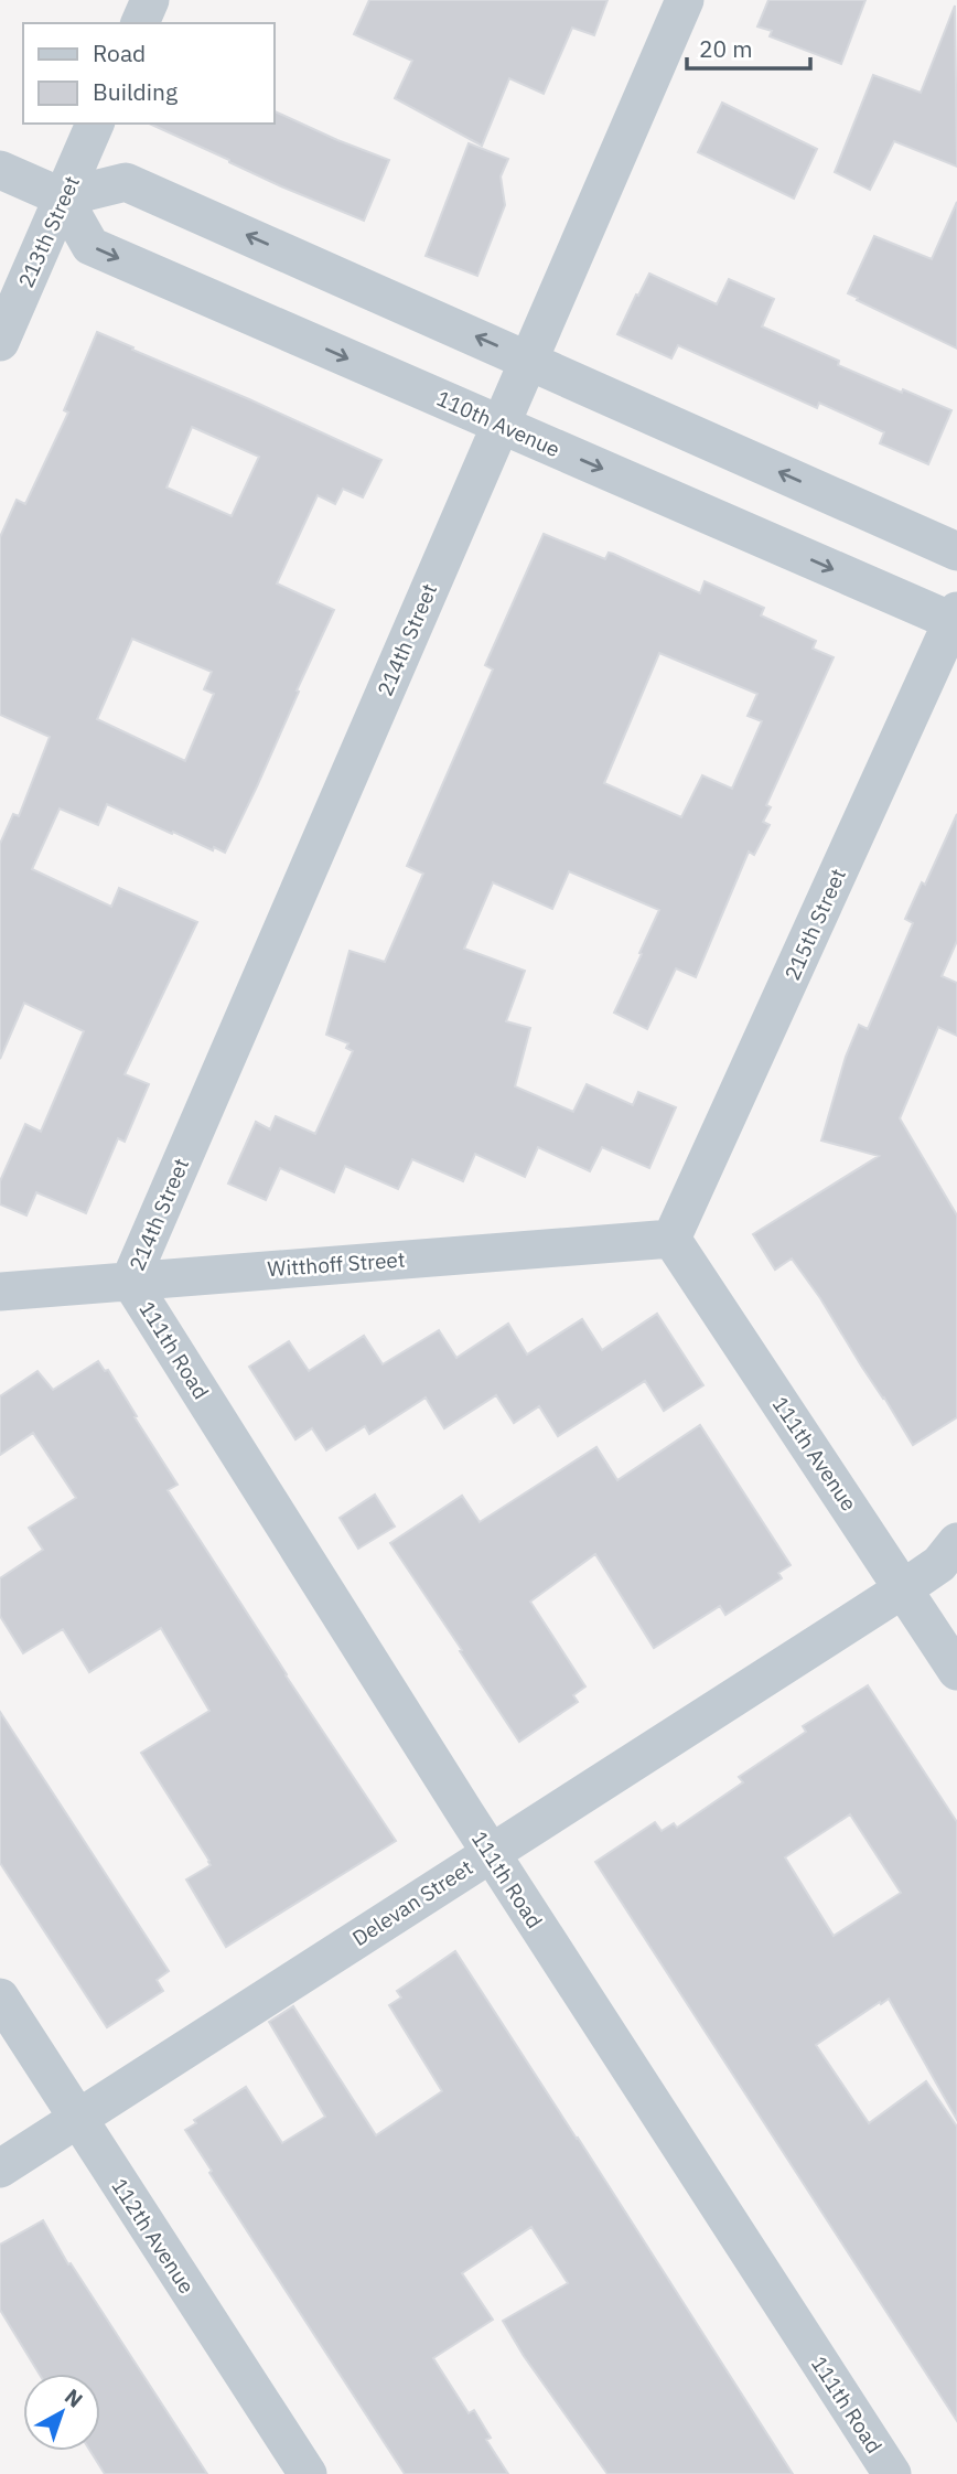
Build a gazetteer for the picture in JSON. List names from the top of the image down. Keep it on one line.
{"streets":{"street":["213th Street","110th Avenue","214th Street","215th Street","Witthoff Street","111th Road","111th Avenue","Delevan Street","112th Avenue"]},"crossings":[["213th Street","110th Avenue"],["110th Avenue","214th Street"],["110th Avenue","215th Street"],["214th Street","Witthoff Street"],["214th Street","111th Road"],["215th Street","Witthoff Street"],["215th Street","111th Avenue"],["Witthoff Street","111th Road"],["Witthoff Street","111th Avenue"],["111th Road","Delevan Street"],["111th Avenue","Delevan Street"],["Delevan Street","112th Avenue"]],"legend":["Road","Building"],"scale_bar":"20 m","north":"top right"}
